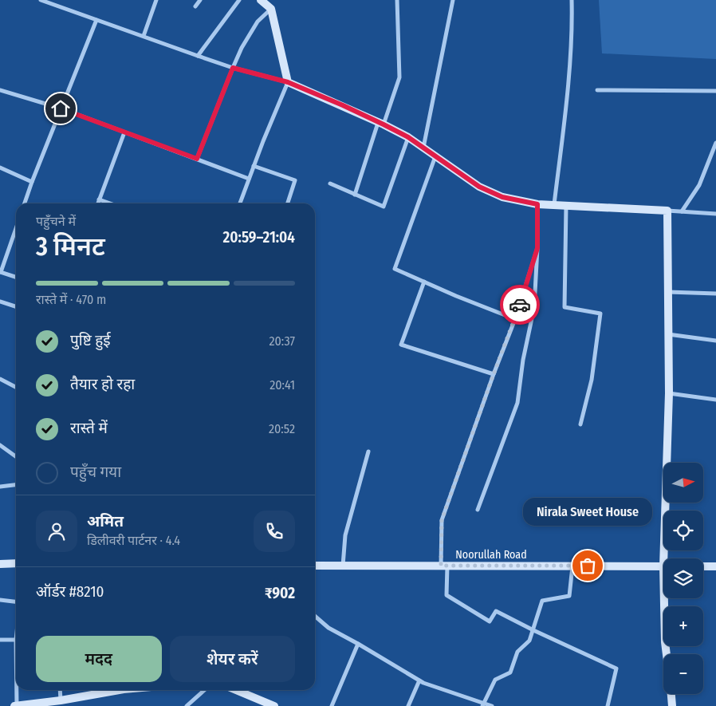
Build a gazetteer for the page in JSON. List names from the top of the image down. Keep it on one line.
{"streets":{"street":["Noorullah Road"]},"places":["Nirala Sweet House"],"north":"right","page":{"heading":["3 मिनट","पहुँचने में","20:59–21:04"],"panel":["अमित","डिलीवरी पार्टनर · 4.4","ऑर्डर #8210","₹902"],"bar":"रास्ते में · 470 m","list":[["पुष्टि हुई","20:37"],["तैयार हो रहा","20:41"],["रास्ते में","20:52"],"पहुँच गया"],"map_buttons":["+","−"],"bubble":"Nirala Sweet House","buttons":["मदद","शेयर करें"]}}
